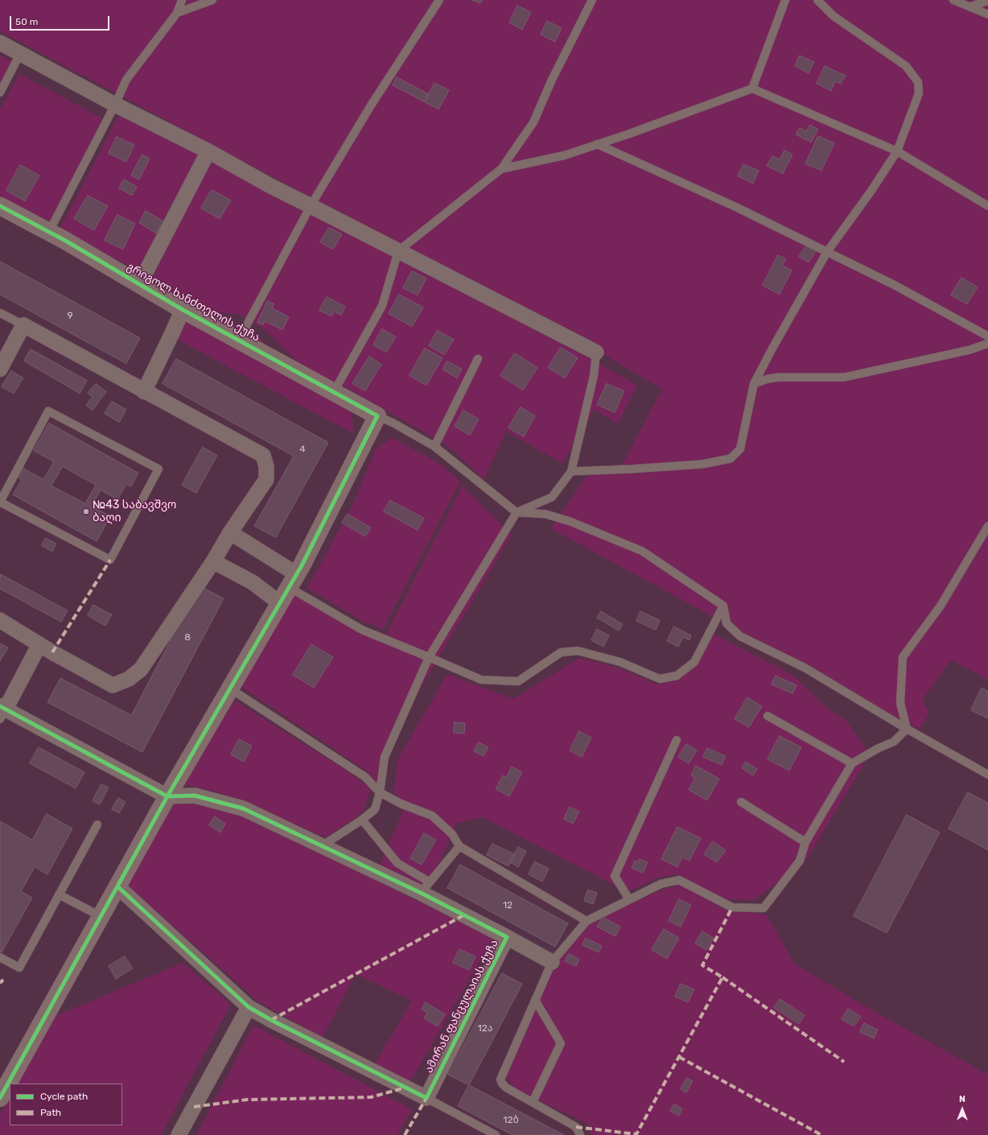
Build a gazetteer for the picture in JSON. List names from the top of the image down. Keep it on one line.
{"streets":{"street":["გრიგოლ ხანძთელის ქუჩა","ამირან ფანცულაიას ქუჩა"]},"places":["№43 საბავშვო ბაღი"],"house_numbers":["9","4","8","12","12ა","12ბ"],"legend":["Cycle path","Path"],"scale_bar":"50 m","north":"top"}
